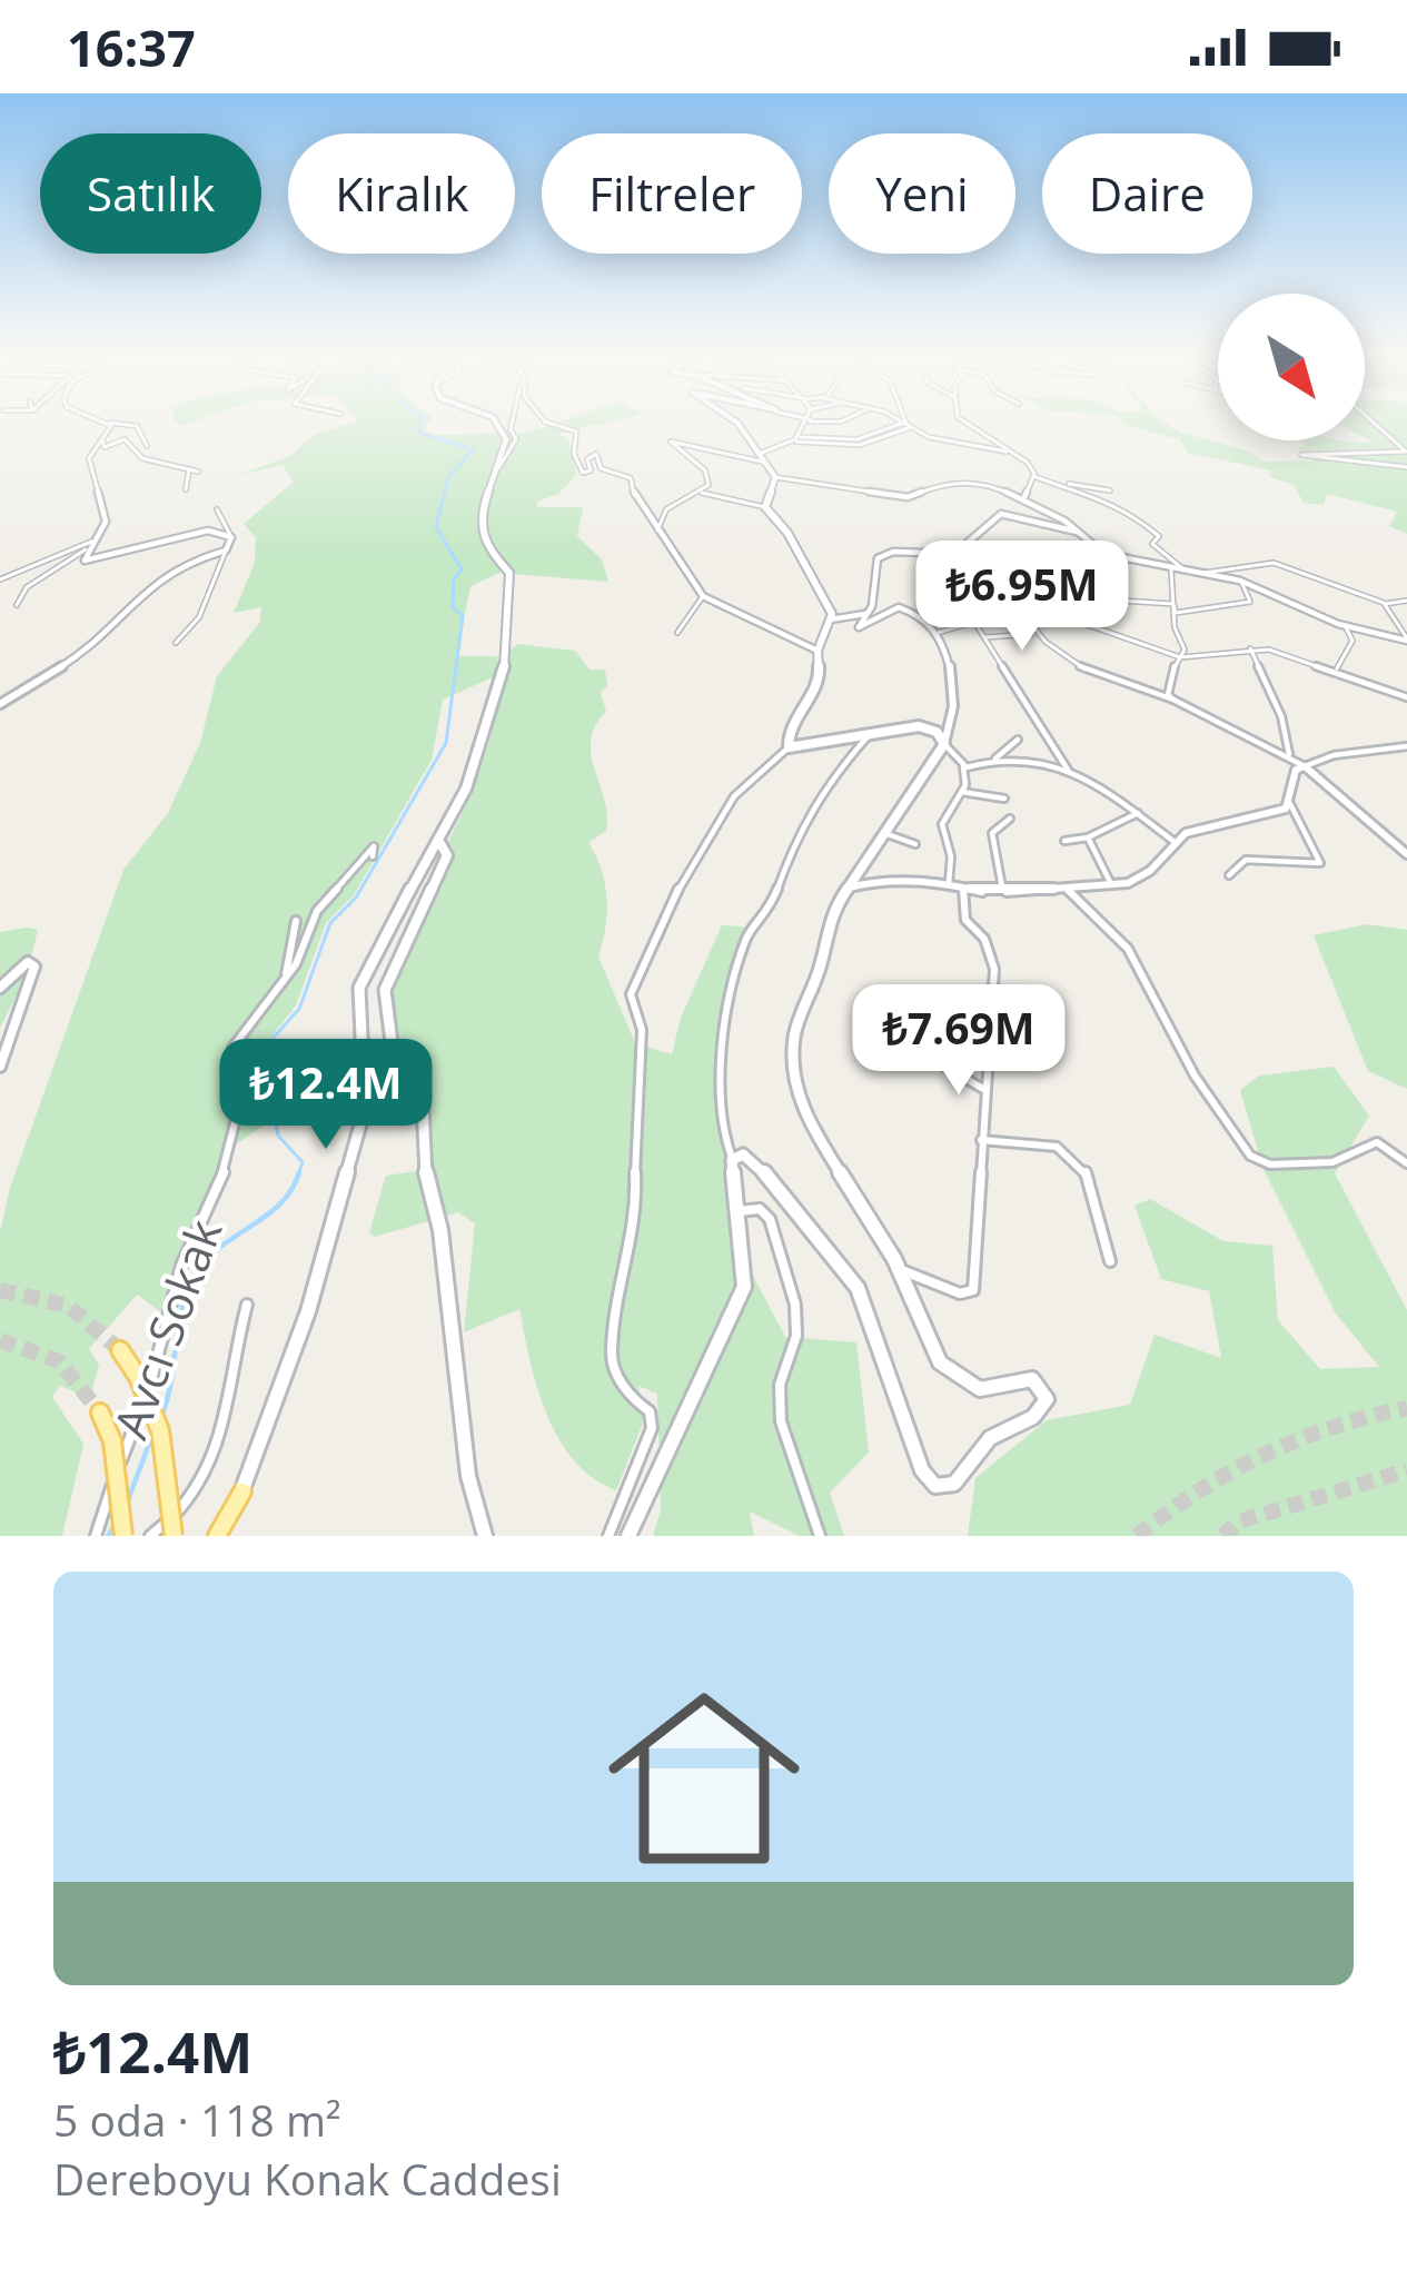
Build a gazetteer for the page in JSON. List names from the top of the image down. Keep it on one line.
{"streets":{"street":["Avcı Sokak"]},"north":"bottom right","page":{"status":"16:37","chip":["Satılık","Kiralık","Filtreler","Yeni","Daire"],"price":["₺6.95M","₺7.69M","₺12.4M"],"list":[{"name":"₺12.4M","note":"5 oda · 118 m² · Dereboyu Konak Caddesi"}]}}
